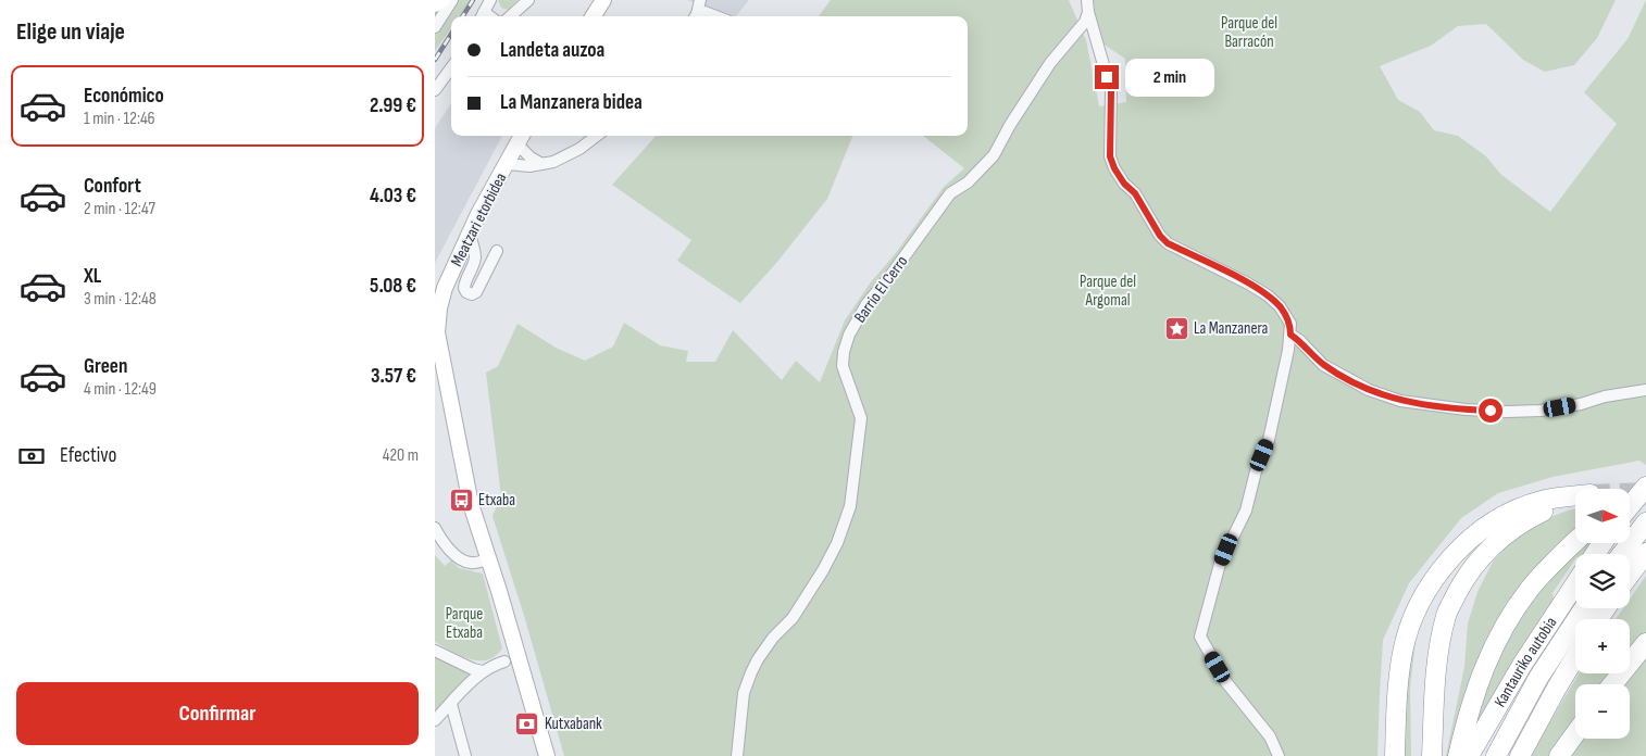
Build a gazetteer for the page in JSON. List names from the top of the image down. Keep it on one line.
{"streets":{"highway":["Kantauriko autobia"],"street":["Meatzari etorbidea","Barrio El Cerro"]},"parks":["Parque del Barracón","Parque del Argomal","Parque Etxaba"],"places":{"place":["La Manzanera"],"bus stop":["Etxaba"],"bank":["Kutxabank"]},"north":"right","page":{"heading":"Elige un viaje","banner":["Landeta auzoa","La Manzanera bidea"],"bubble":"2 min","list":[{"name":"Económico","note":"1 min · 12:46","value":"2.99 €"},{"name":"Confort","note":"2 min · 12:47","value":"4.03 €"},{"name":"XL","note":"3 min · 12:48","value":"5.08 €"},{"name":"Green","note":"4 min · 12:49","value":"3.57 €"}],"pay":["Efectivo","420 m"],"map_buttons":["+","−"],"buttons":"Confirmar"}}
